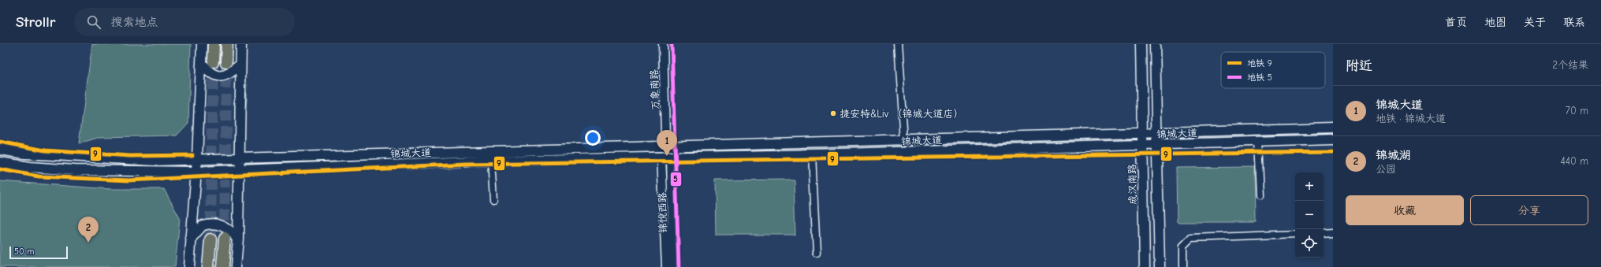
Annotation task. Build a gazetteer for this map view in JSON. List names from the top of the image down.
{
  "streets": {
    "main road": ["锦城大道", "成汉南路"],
    "street": ["万象南路", "锦悦西路"]
  },
  "crossings": [
    ["锦城大道", "成汉南路"],
    ["锦城大道", "锦悦西路"]
  ],
  "places": ["捷安特&Liv （锦城大道店）"],
  "lines": ["metro line 5", "metro line 9"],
  "legend": ["地铁 9", "地铁 5"],
  "scale_bar": "50 m",
  "page": {
    "header": "Strollr",
    "search": "搜索地点",
    "nav": [
      "首页",
      "地图",
      "关于",
      "联系"
    ],
    "heading": ["附近", "2个结果"],
    "list": [
      {
        "mark": "1",
        "name": "锦城大道",
        "note": "地铁 · 锦城大道",
        "value": "70 m"
      },
      {
        "mark": "2",
        "name": "锦城湖",
        "note": "公园",
        "value": "440 m"
      }
    ],
    "pins": ["1", "2"],
    "map_buttons": ["+", "−"],
    "buttons": ["收藏", "分享"],
    "scale": "50 m"
  }
}
